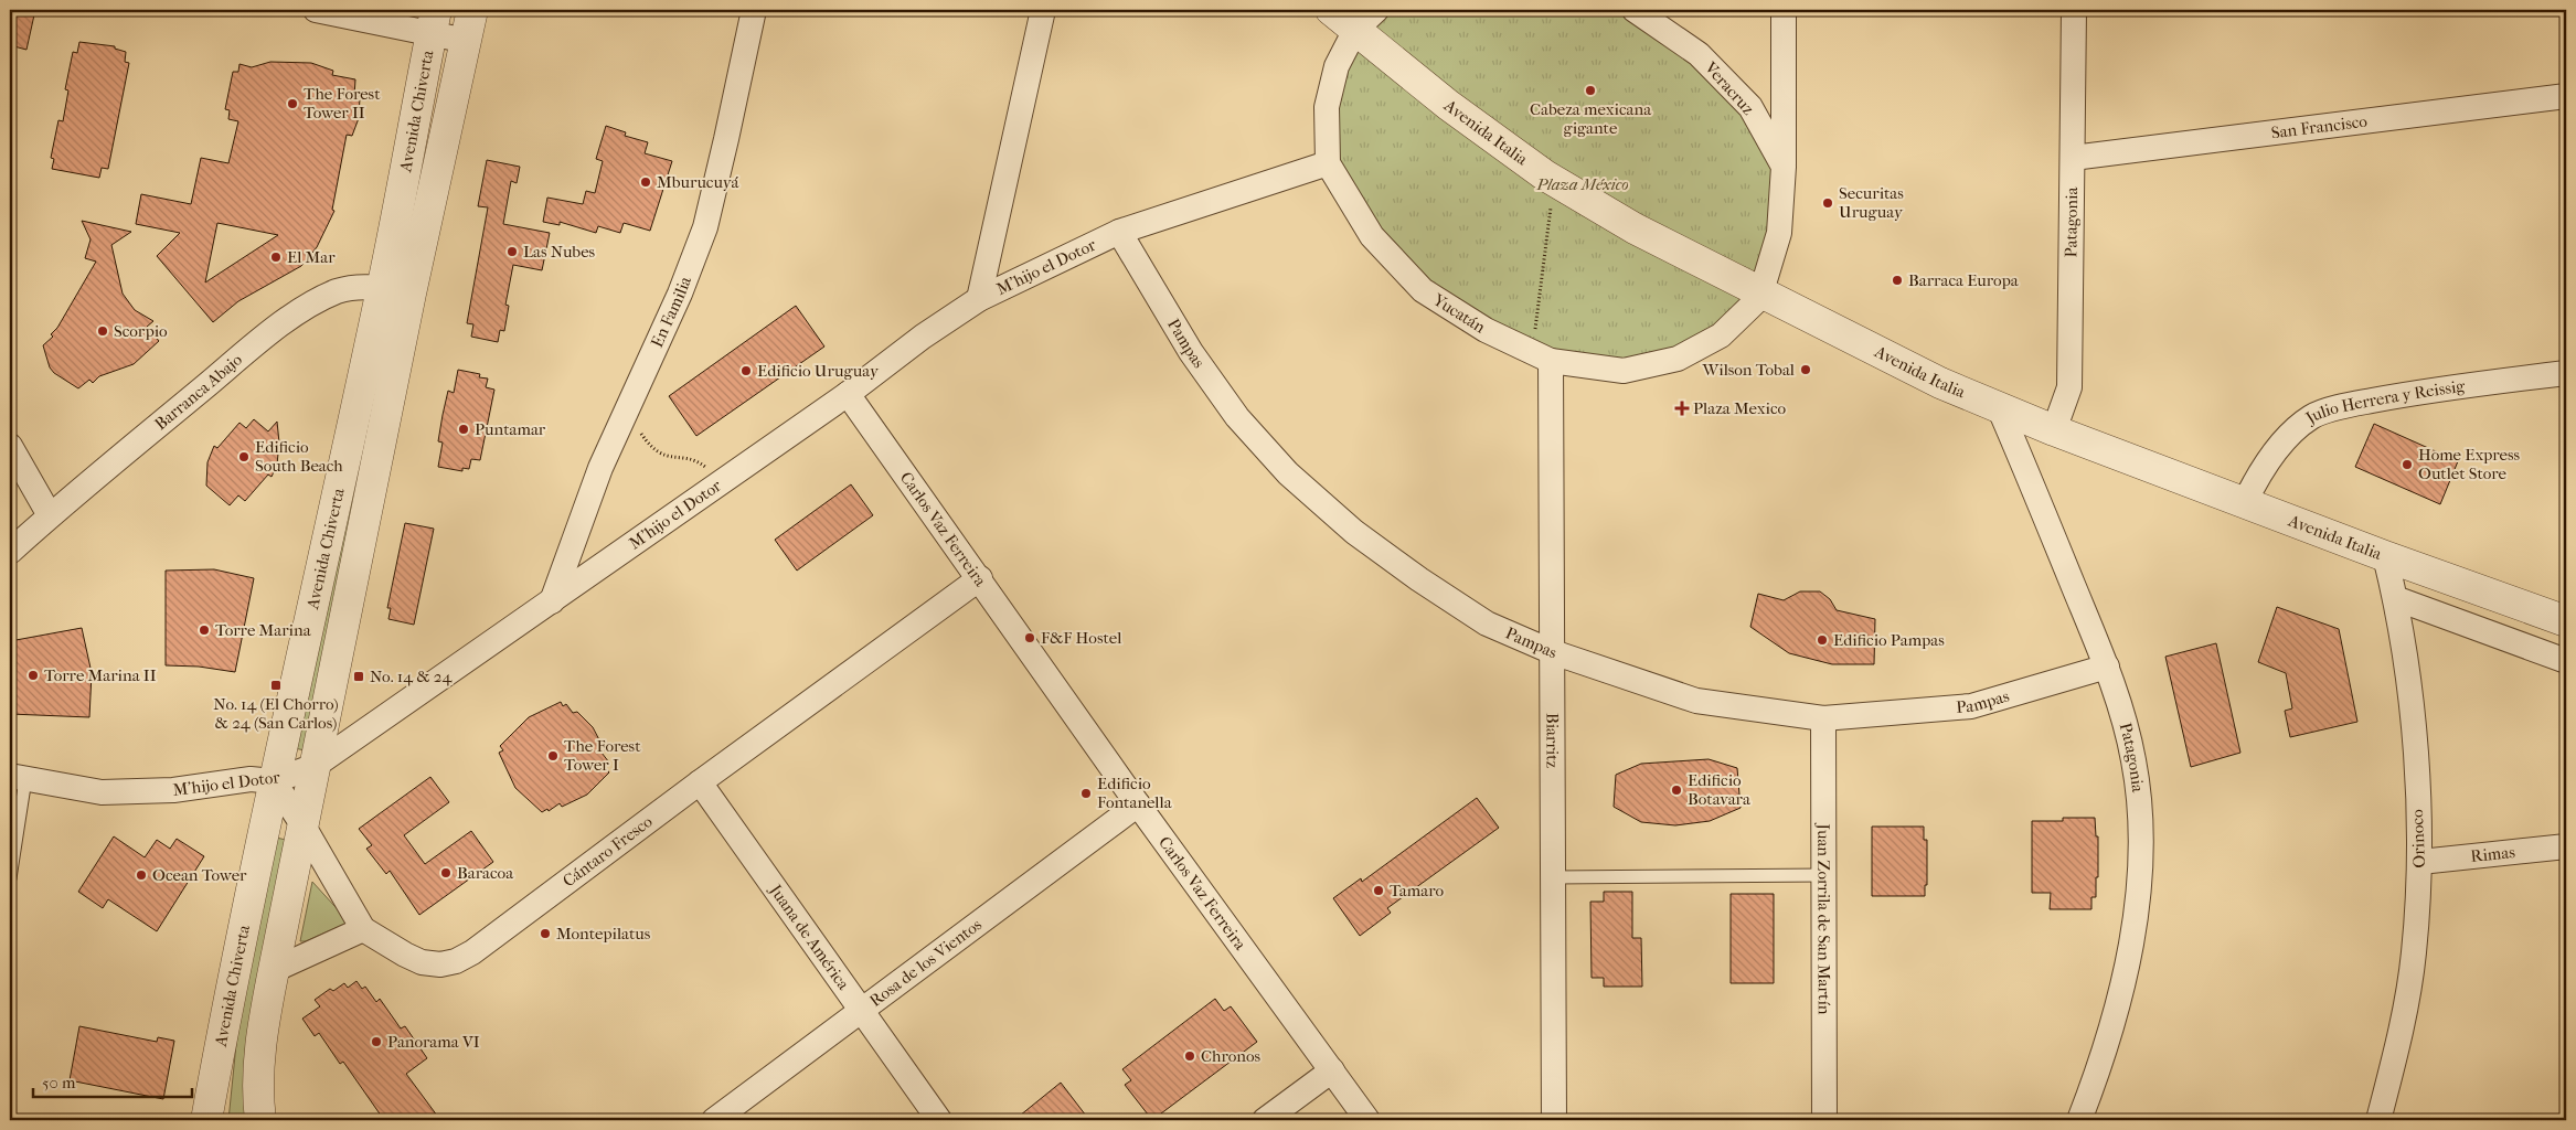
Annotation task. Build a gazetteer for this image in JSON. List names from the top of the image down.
{
  "streets": {
    "street": [
      "Veracruz",
      "Avenida Chiverta",
      "San Francisco",
      "Avenida Italia",
      "Patagonia",
      "M'hijo el Dotor",
      "En Familia",
      "Yucatán",
      "Pampas",
      "Barranca Abajo",
      "Julio Herrera y Reissig",
      "Carlos Vaz Ferreira",
      "Biarritz",
      "Orinoco",
      "Cántaro Fresco",
      "Rimas",
      "Juan Zorrila de San Martín",
      "Juana de América",
      "Rosa de los Vientos"
    ]
  },
  "crossings": [
    ["Avenida Chiverta", "M'hijo el Dotor"],
    ["Avenida Chiverta", "Barranca Abajo"],
    ["Avenida Chiverta", "Cántaro Fresco"],
    ["San Francisco", "Patagonia"],
    ["Avenida Italia", "Patagonia"],
    ["Avenida Italia", "Yucatán"],
    ["Avenida Italia", "Julio Herrera y Reissig"],
    ["Avenida Italia", "Orinoco"],
    ["Patagonia", "Pampas"],
    ["M'hijo el Dotor", "En Familia"],
    ["M'hijo el Dotor", "Yucatán"],
    ["M'hijo el Dotor", "Pampas"],
    ["M'hijo el Dotor", "Carlos Vaz Ferreira"],
    ["M'hijo el Dotor", "Cántaro Fresco"],
    ["Yucatán", "Biarritz"],
    ["Pampas", "Biarritz"],
    ["Pampas", "Juan Zorrila de San Martín"],
    ["Carlos Vaz Ferreira", "Cántaro Fresco"],
    ["Carlos Vaz Ferreira", "Rosa de los Vientos"],
    ["Orinoco", "Rimas"],
    ["Cántaro Fresco", "Juana de América"],
    ["Juana de América", "Rosa de los Vientos"]
  ],
  "parks": ["Plaza México"],
  "places": {
    "other": [
      "Cabeza mexicana gigante",
      "The Forest Tower II",
      "Mburucuyá",
      "Securitas Uruguay",
      "Las Nubes",
      "El Mar",
      "Barraca Europa",
      "Scorpio",
      "Wilson Tobal",
      "Edificio Uruguay",
      "Puntamar",
      "Edificio South Beach",
      "Home Express Outlet Store",
      "Torre Marina",
      "F&F Hostel",
      "Edificio Pampas",
      "Torre Marina II",
      "The Forest Tower I",
      "Edificio Botavara",
      "Edificio Fontanella",
      "Baracoa",
      "Ocean Tower",
      "Tamaro",
      "Montepilatus",
      "Panorama VI",
      "Chronos"
    ],
    "health": ["Plaza Mexico"],
    "transit": ["No. 14 & 24", "No. 14 (El Chorro) & 24 (San Carlos)"]
  },
  "scale_bar": "50 m"
}
